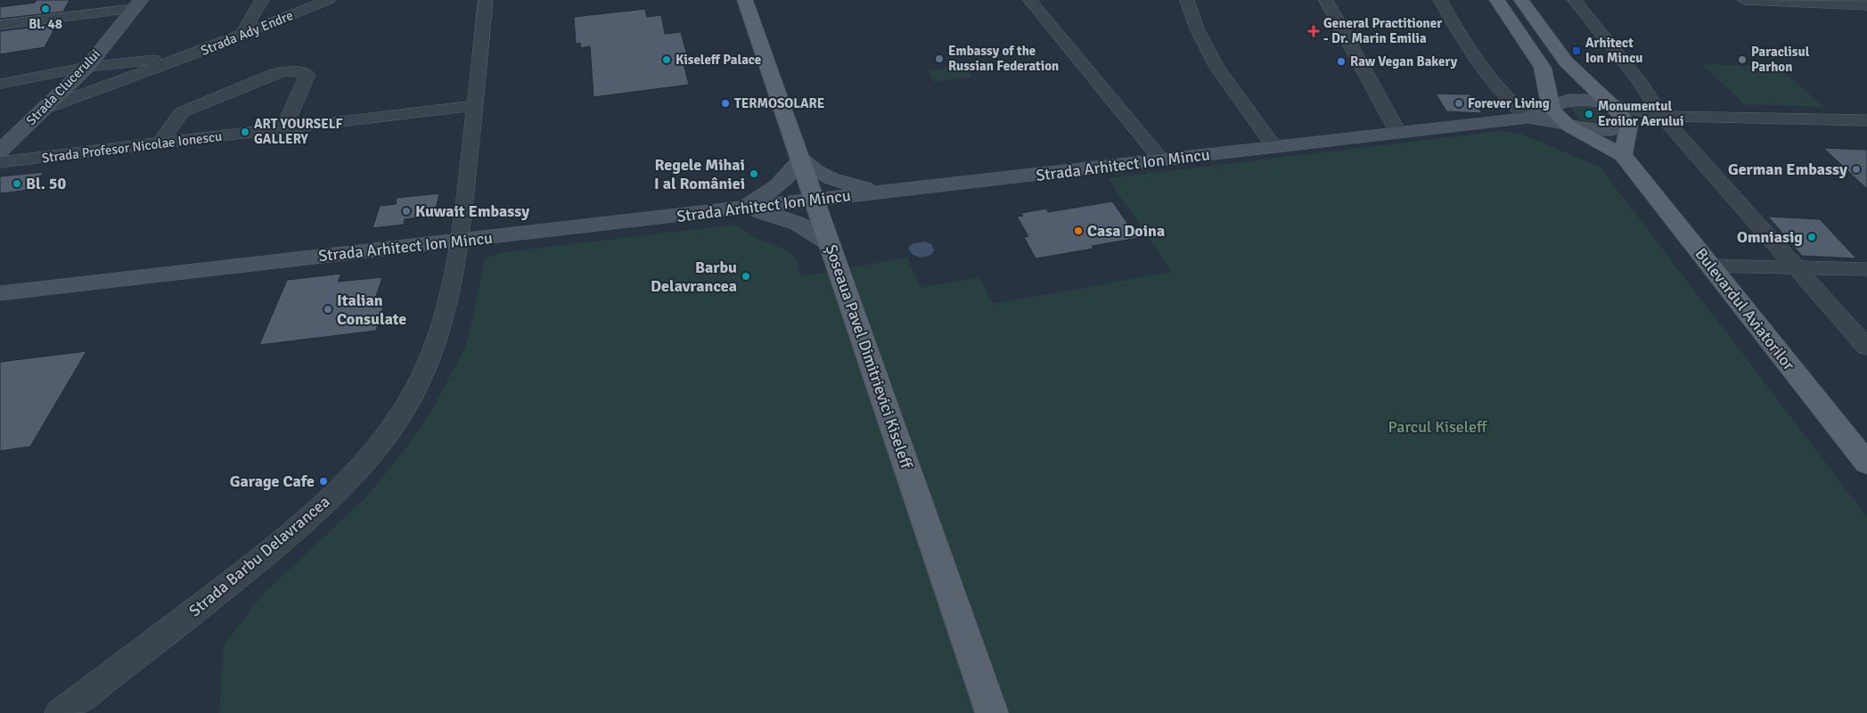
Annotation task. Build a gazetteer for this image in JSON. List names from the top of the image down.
{
  "streets": {
    "main road": [
      "Strada Clucerului",
      "Strada Arhitect Ion Mincu",
      "Bulevardul Aviatorilor",
      "Șoseaua Pavel Dimitrievici Kiseleff"
    ],
    "street": ["Strada Ady Endre", "Strada Profesor Nicolae Ionescu", "Strada Barbu Delavrancea"]
  },
  "crossings": [
    ["Strada Ady Endre", "Strada Clucerului"],
    ["Strada Profesor Nicolae Ionescu", "Strada Barbu Delavrancea"],
    ["Strada Arhitect Ion Mincu", "Șoseaua Pavel Dimitrievici Kiseleff"],
    ["Strada Arhitect Ion Mincu", "Strada Barbu Delavrancea"]
  ],
  "parks": ["Parcul Kiseleff"],
  "places": {
    "other": [
      "Bl. 48",
      "Embassy of the Russian Federation",
      "Kiseleff Palace",
      "Paraclisul Parhon",
      "Raw Vegan Bakery",
      "TERMOSOLARE",
      "Forever Living",
      "Monumentul Eroilor Aerului",
      "ART YOURSELF GALLERY",
      "German Embassy",
      "Regele Mihai I al României",
      "Bl. 50",
      "Kuwait Embassy",
      "Casa Doina",
      "Omniasig",
      "Barbu Delavrancea",
      "Italian Consulate",
      "Garage Cafe"
    ],
    "health": ["General Practitioner - Dr. Marin Emilia"],
    "transit": ["Arhitect Ion Mincu"]
  }
}
